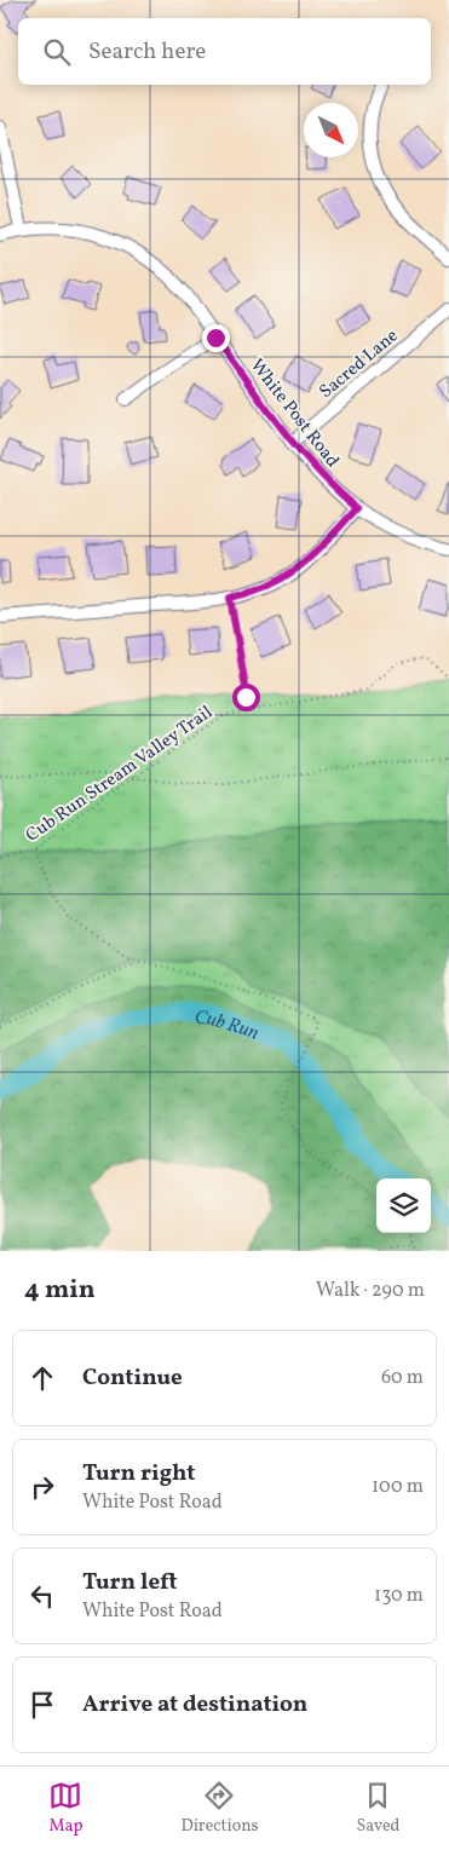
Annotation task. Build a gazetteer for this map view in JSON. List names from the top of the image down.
{
  "streets": {
    "street": ["Sacred Lane", "White Post Road"],
    "path": ["Cub Run Stream Valley Trail"]
  },
  "crossings": [
    ["Sacred Lane", "White Post Road"]
  ],
  "water": ["Cub Run"],
  "north": "bottom right",
  "page": {
    "search": "Search here",
    "heading": ["4 min", "Walk · 290 m"],
    "list": [
      ["Continue", "60 m"],
      ["Turn right", "White Post Road", "100 m"],
      ["Turn left", "White Post Road", "130 m"],
      "Arrive at destination"
    ],
    "nav": ["Map", "Directions", "Saved"]
  }
}
